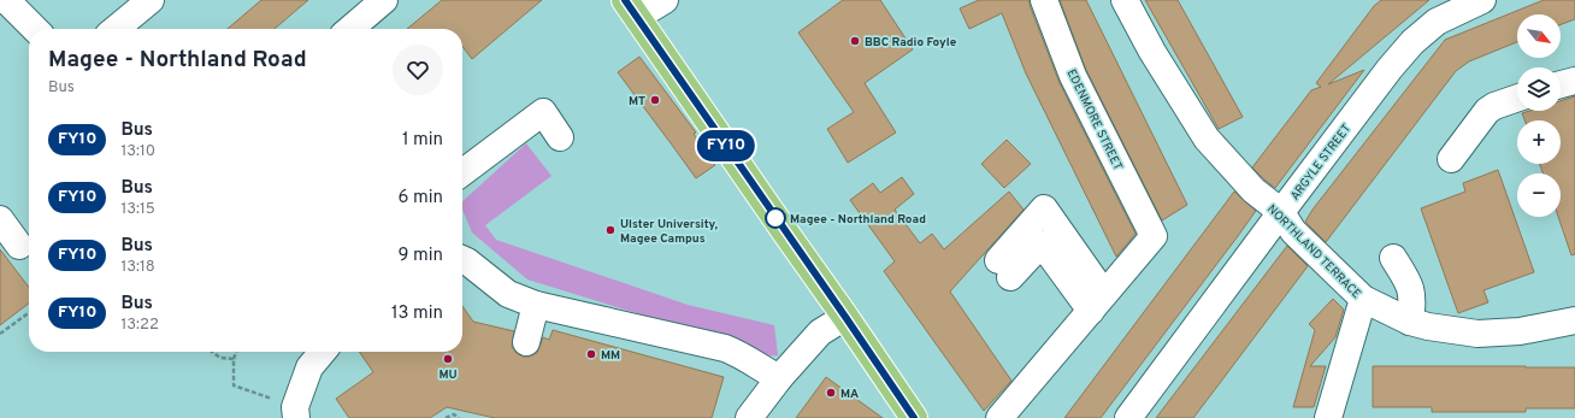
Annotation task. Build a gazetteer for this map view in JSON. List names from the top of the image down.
{
  "streets": {
    "street": ["EDENMORE STREET", "ARGYLE STREET", "NORTHLAND TERRACE"]
  },
  "crossings": [
    ["ARGYLE STREET", "NORTHLAND TERRACE"]
  ],
  "places": [
    "BBC Radio Foyle",
    "MT",
    "Magee - Northland Road",
    "Ulster University, Magee Campus",
    "MM",
    "MU",
    "MA"
  ],
  "lines": ["bus line FY10"],
  "north": "bottom right",
  "page": {
    "on_map": "FY10",
    "map_buttons": ["+", "−"],
    "heading": ["Magee - Northland Road", "Bus"],
    "list": [
      {
        "mark": "FY10",
        "name": "Bus",
        "note": "13:10",
        "value": "1 min"
      },
      {
        "mark": "FY10",
        "name": "Bus",
        "note": "13:15",
        "value": "6 min"
      },
      {
        "mark": "FY10",
        "name": "Bus",
        "note": "13:18",
        "value": "9 min"
      },
      {
        "mark": "FY10",
        "name": "Bus",
        "note": "13:22",
        "value": "13 min"
      }
    ]
  }
}
